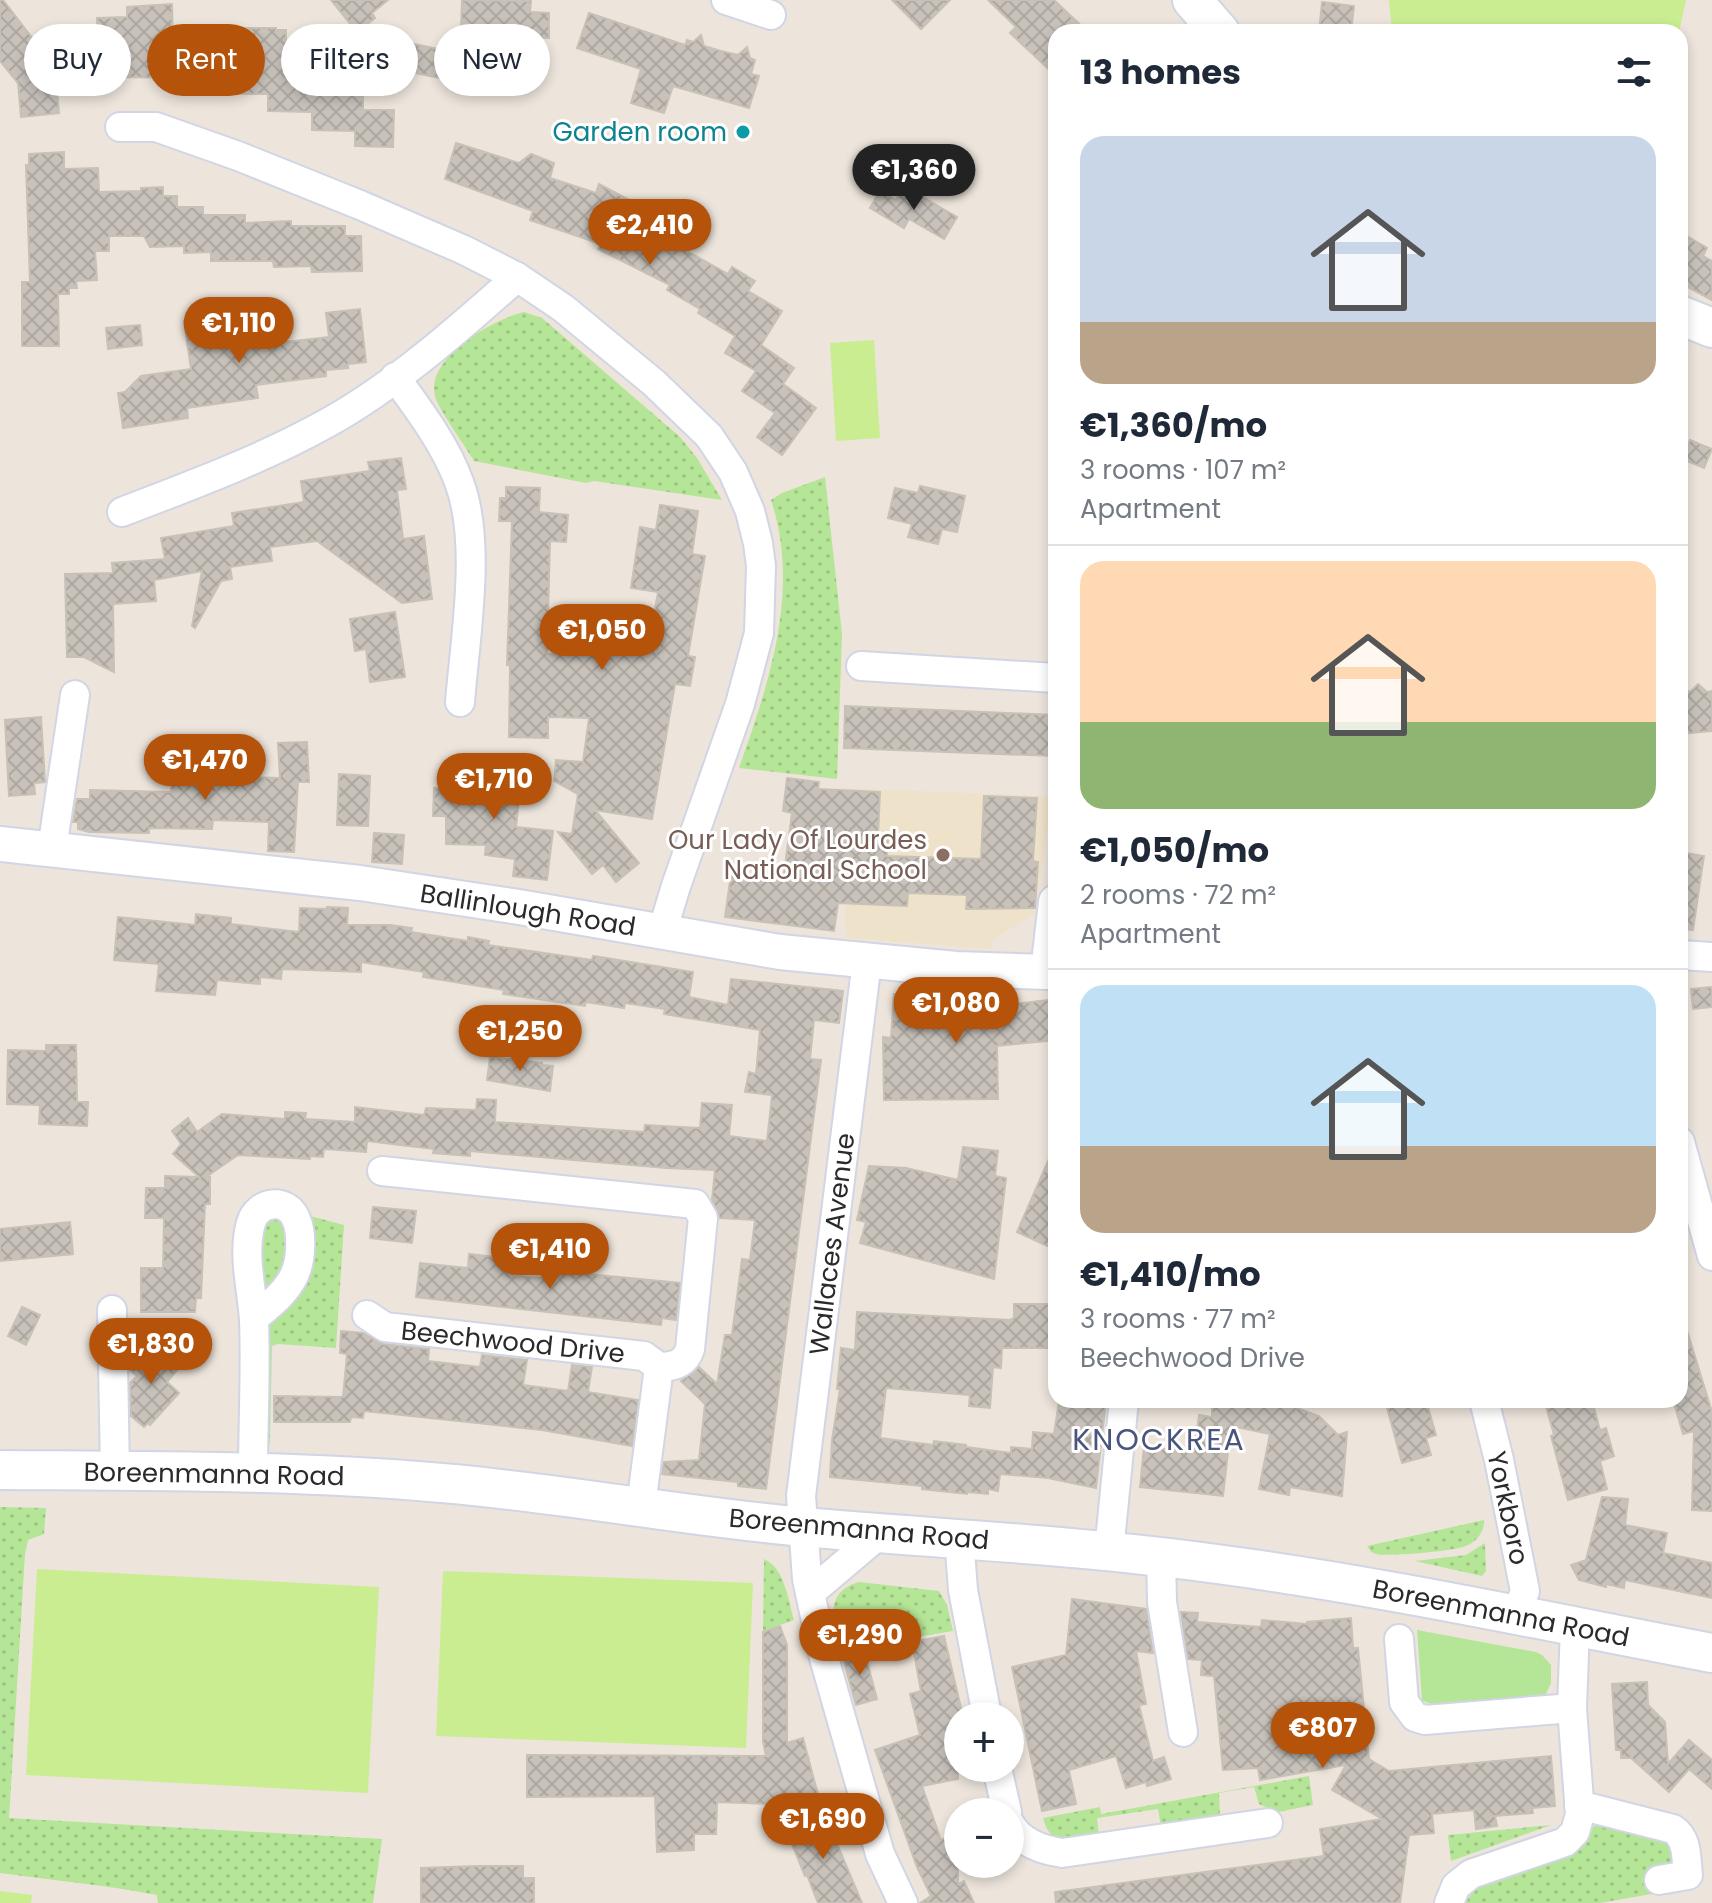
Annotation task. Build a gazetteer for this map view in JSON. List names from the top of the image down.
{
  "streets": {
    "main road": ["Boreenmanna Road"],
    "street": [
      "Ballinlough Road",
      "Wallaces Avenue",
      "Beechwood Drive",
      "Yorkboro"
    ]
  },
  "crossings": [
    ["Ballinlough Road", "Wallaces Avenue"],
    ["Wallaces Avenue", "Boreenmanna Road"],
    ["Beechwood Drive", "Boreenmanna Road"],
    ["Boreenmanna Road", "Yorkboro"]
  ],
  "districts": ["KNOCKREA"],
  "places": ["Garden room", "Our Lady Of Lourdes National School"],
  "page": {
    "chip": [
      "Buy",
      "Rent",
      "Filters",
      "New"
    ],
    "heading": "13 homes",
    "list": [
      {
        "name": "€1,360/mo",
        "note": "3 rooms · 107 m² · Apartment"
      },
      {
        "name": "€1,050/mo",
        "note": "2 rooms · 72 m² · Apartment"
      },
      {
        "name": "€1,410/mo",
        "note": "3 rooms · 77 m² · Beechwood Drive"
      }
    ],
    "price": [
      "€1,360",
      "€2,410",
      "€1,110",
      "€1,050",
      "€1,470",
      "€1,710",
      "€1,080",
      "€1,250",
      "€1,410",
      "€1,830",
      "€1,290",
      "€807",
      "€1,690"
    ],
    "map_buttons": ["+", "−"]
  }
}
